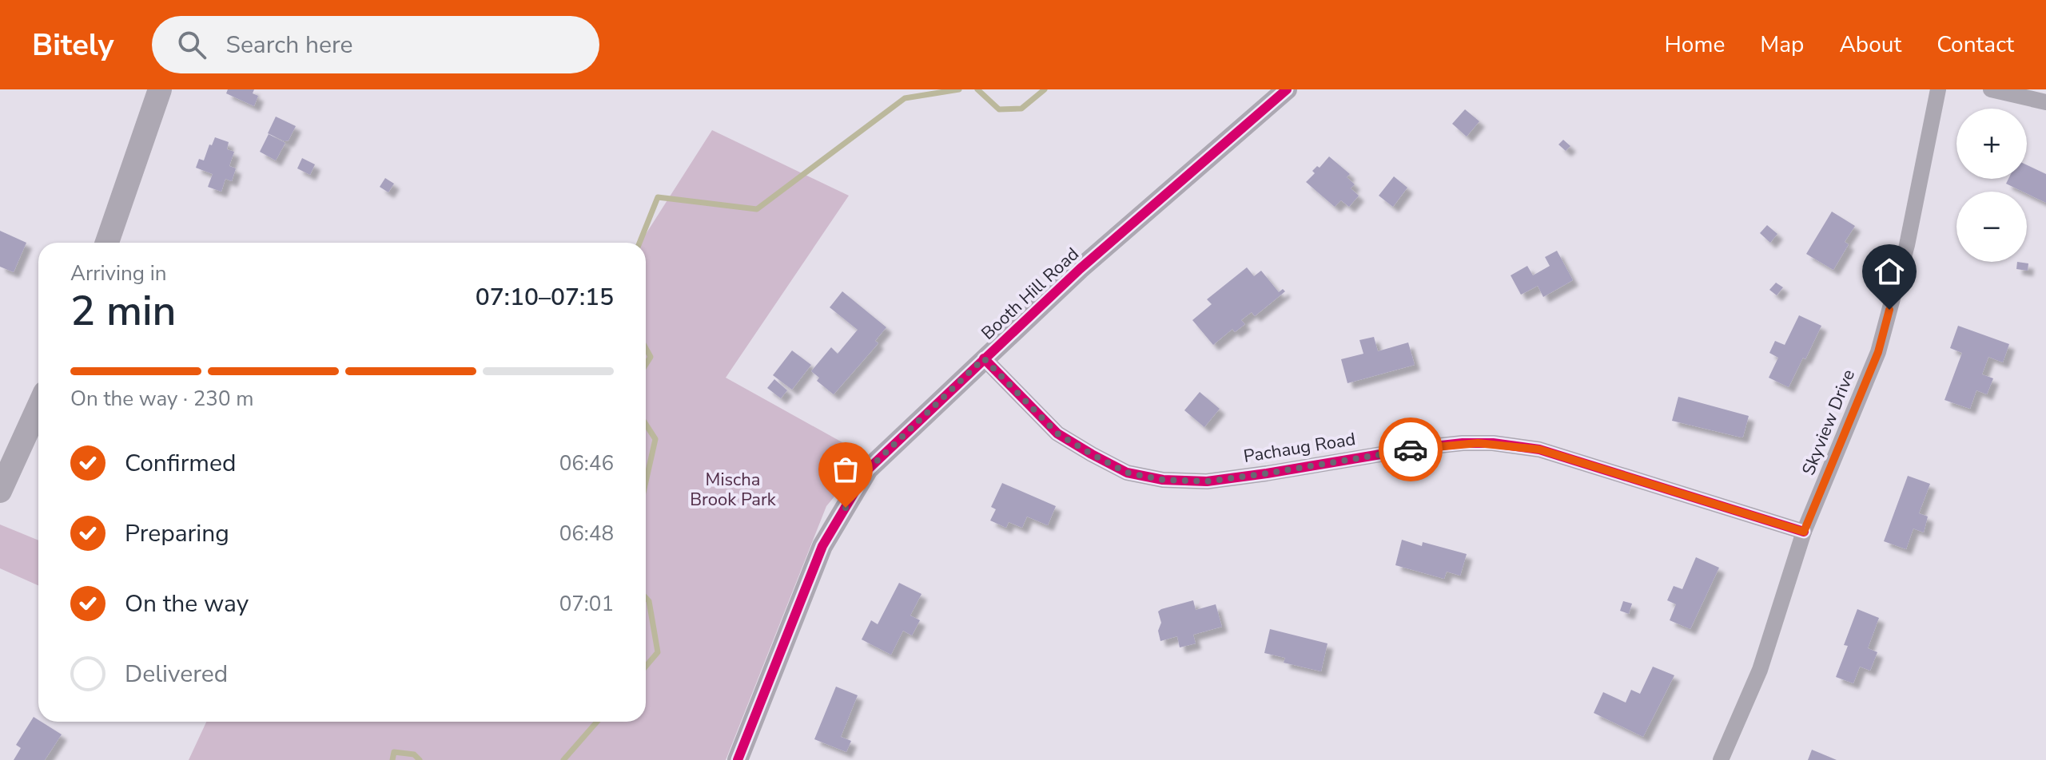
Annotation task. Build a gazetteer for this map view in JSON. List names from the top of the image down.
{
  "streets": {
    "street": ["Booth Hill Road", "Skyview Drive", "Pachaug Road"]
  },
  "crossings": [
    ["Booth Hill Road", "Pachaug Road"],
    ["Skyview Drive", "Pachaug Road"]
  ],
  "parks": ["Mischa Brook Park"],
  "page": {
    "header": "Bitely",
    "search": "Search here",
    "nav": [
      "Home",
      "Map",
      "About",
      "Contact"
    ],
    "map_buttons": ["+", "−"],
    "heading": ["2 min", "Arriving in", "07:10–07:15"],
    "bar": "On the way · 230 m",
    "list": [
      ["Confirmed", "06:46"],
      ["Preparing", "06:48"],
      ["On the way", "07:01"],
      "Delivered"
    ]
  }
}
